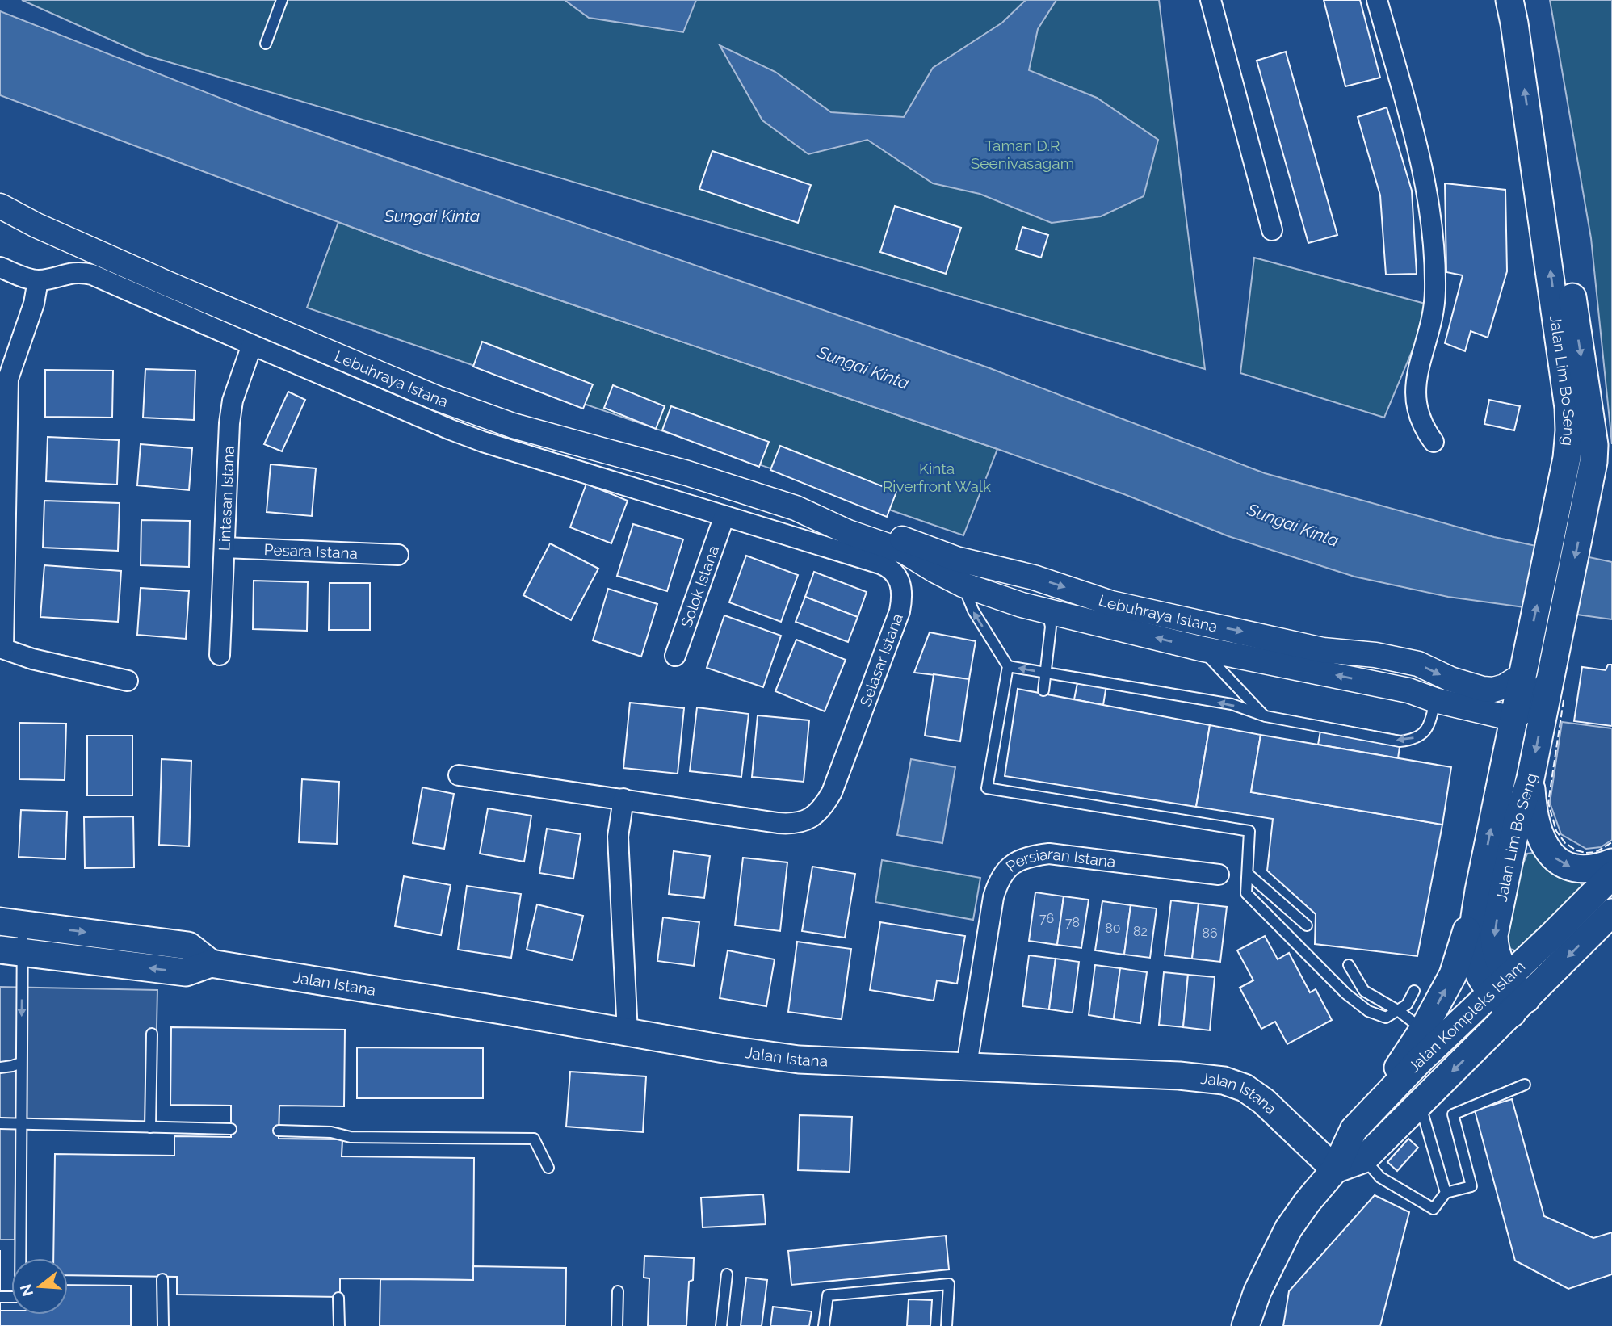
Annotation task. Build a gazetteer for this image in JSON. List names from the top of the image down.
{
  "streets": {
    "main road": ["Jalan Lim Bo Seng", "Jalan Istana", "Jalan Kompleks Islam"],
    "street": [
      "Lebuhraya Istana",
      "Lintasan Istana",
      "Pesara Istana",
      "Solok Istana",
      "Selasar Istana",
      "Persiaran Istana"
    ]
  },
  "crossings": [
    ["Lebuhraya Istana", "Jalan Lim Bo Seng"],
    ["Jalan Lim Bo Seng", "Jalan Kompleks Islam"],
    ["Lintasan Istana", "Pesara Istana"],
    ["Lintasan Istana", "Selasar Istana"],
    ["Solok Istana", "Selasar Istana"],
    ["Persiaran Istana", "Jalan Istana"],
    ["Jalan Istana", "Jalan Kompleks Islam"]
  ],
  "water": ["Sungai Kinta"],
  "parks": ["Taman D.R Seenivasagam", "Kinta Riverfront Walk"],
  "house_numbers": [
    "76",
    "78",
    "80",
    "82",
    "86"
  ],
  "north": "left"
}
